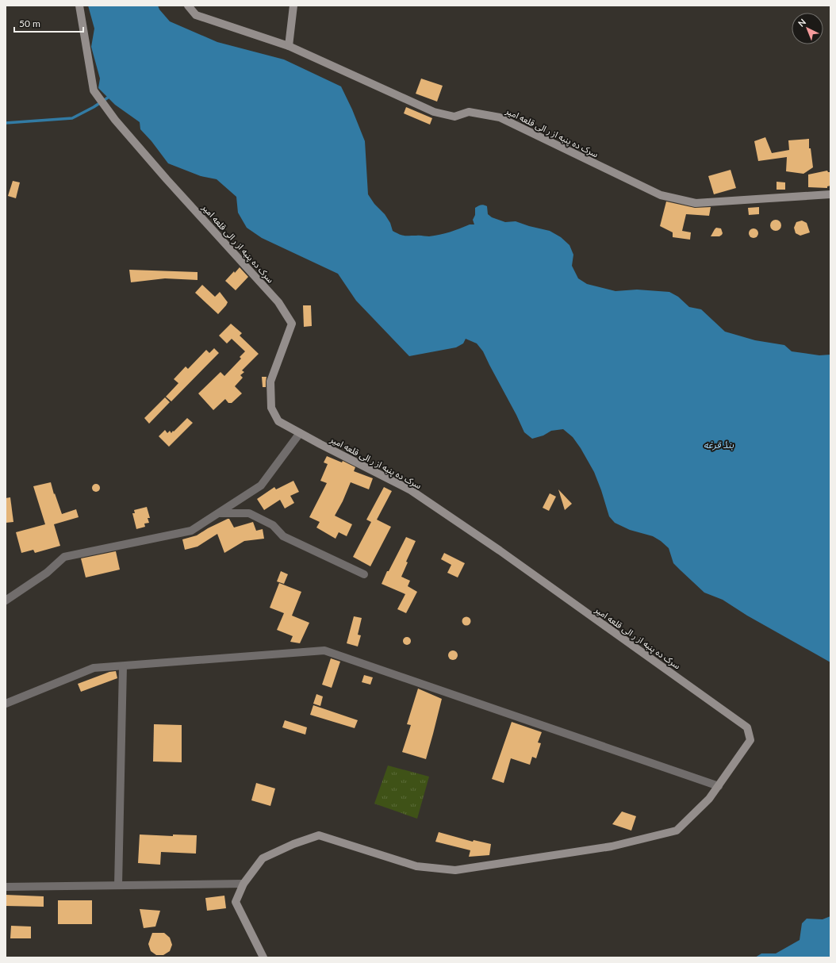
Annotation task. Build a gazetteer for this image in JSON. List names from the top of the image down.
{
  "streets": {
    "street": ["سرک ده پنبه از ر الی قلعه امیر"]
  },
  "water": ["بندٔ قرغه"],
  "scale_bar": "50 m",
  "north": "top left"
}
